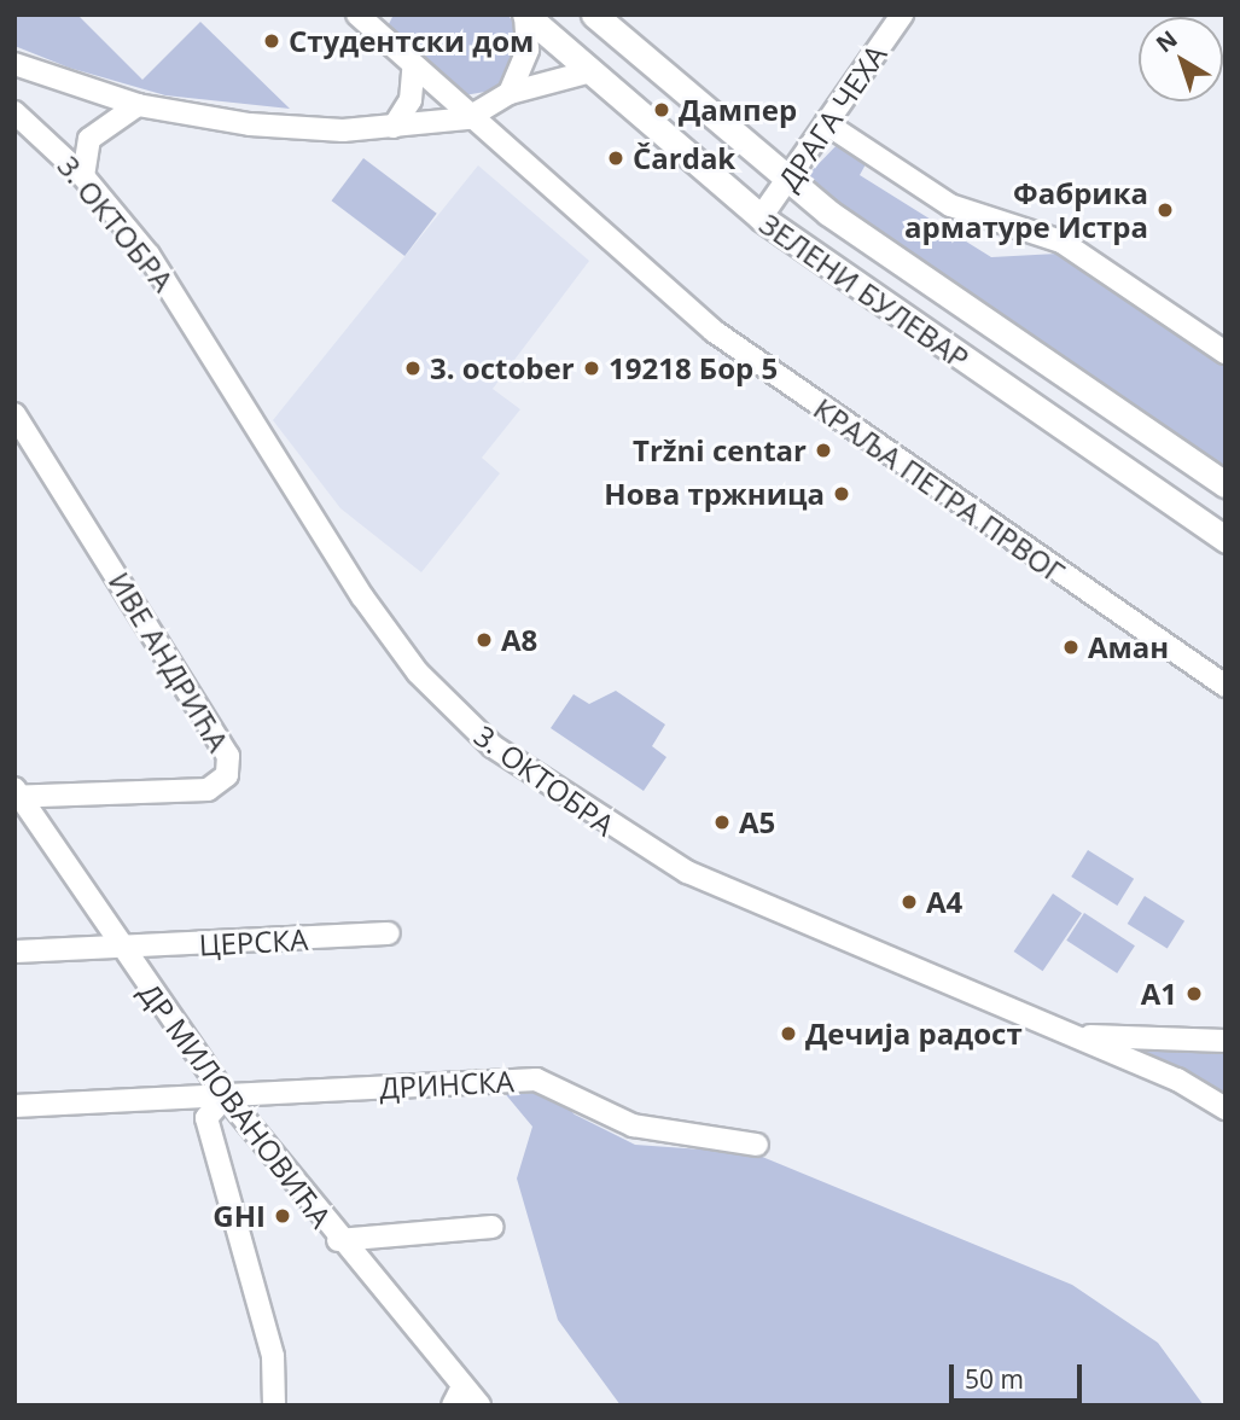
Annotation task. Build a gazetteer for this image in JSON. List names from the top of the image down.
{
  "streets": {
    "street": [
      "ДРАГА ЧЕХА",
      "3. ОКТОБРА",
      "ЗЕЛЕНИ БУЛЕВАР",
      "КРАЉА ПЕТРА ПРВОГ",
      "ИВЕ АНДРИЋА",
      "ЦЕРСКА",
      "ДРИНСКА",
      "ДР МИЛОВАНОВИЋА"
    ]
  },
  "crossings": [
    ["ДРАГА ЧЕХА", "ЗЕЛЕНИ БУЛЕВАР"],
    ["ИВЕ АНДРИЋА", "ДР МИЛОВАНОВИЋА"],
    ["ЦЕРСКА", "ДР МИЛОВАНОВИЋА"],
    ["ДРИНСКА", "ДР МИЛОВАНОВИЋА"]
  ],
  "places": [
    "Студентски дом",
    "Дампер",
    "Čardak",
    "Фабрика арматуре Истра",
    "3. october",
    "19218 Бор 5",
    "Tržni centar",
    "Нова тржница",
    "A8",
    "Аман",
    "A5",
    "A4",
    "A1",
    "Дечија радост",
    "GHI"
  ],
  "scale_bar": "50 m",
  "north": "top left"
}
